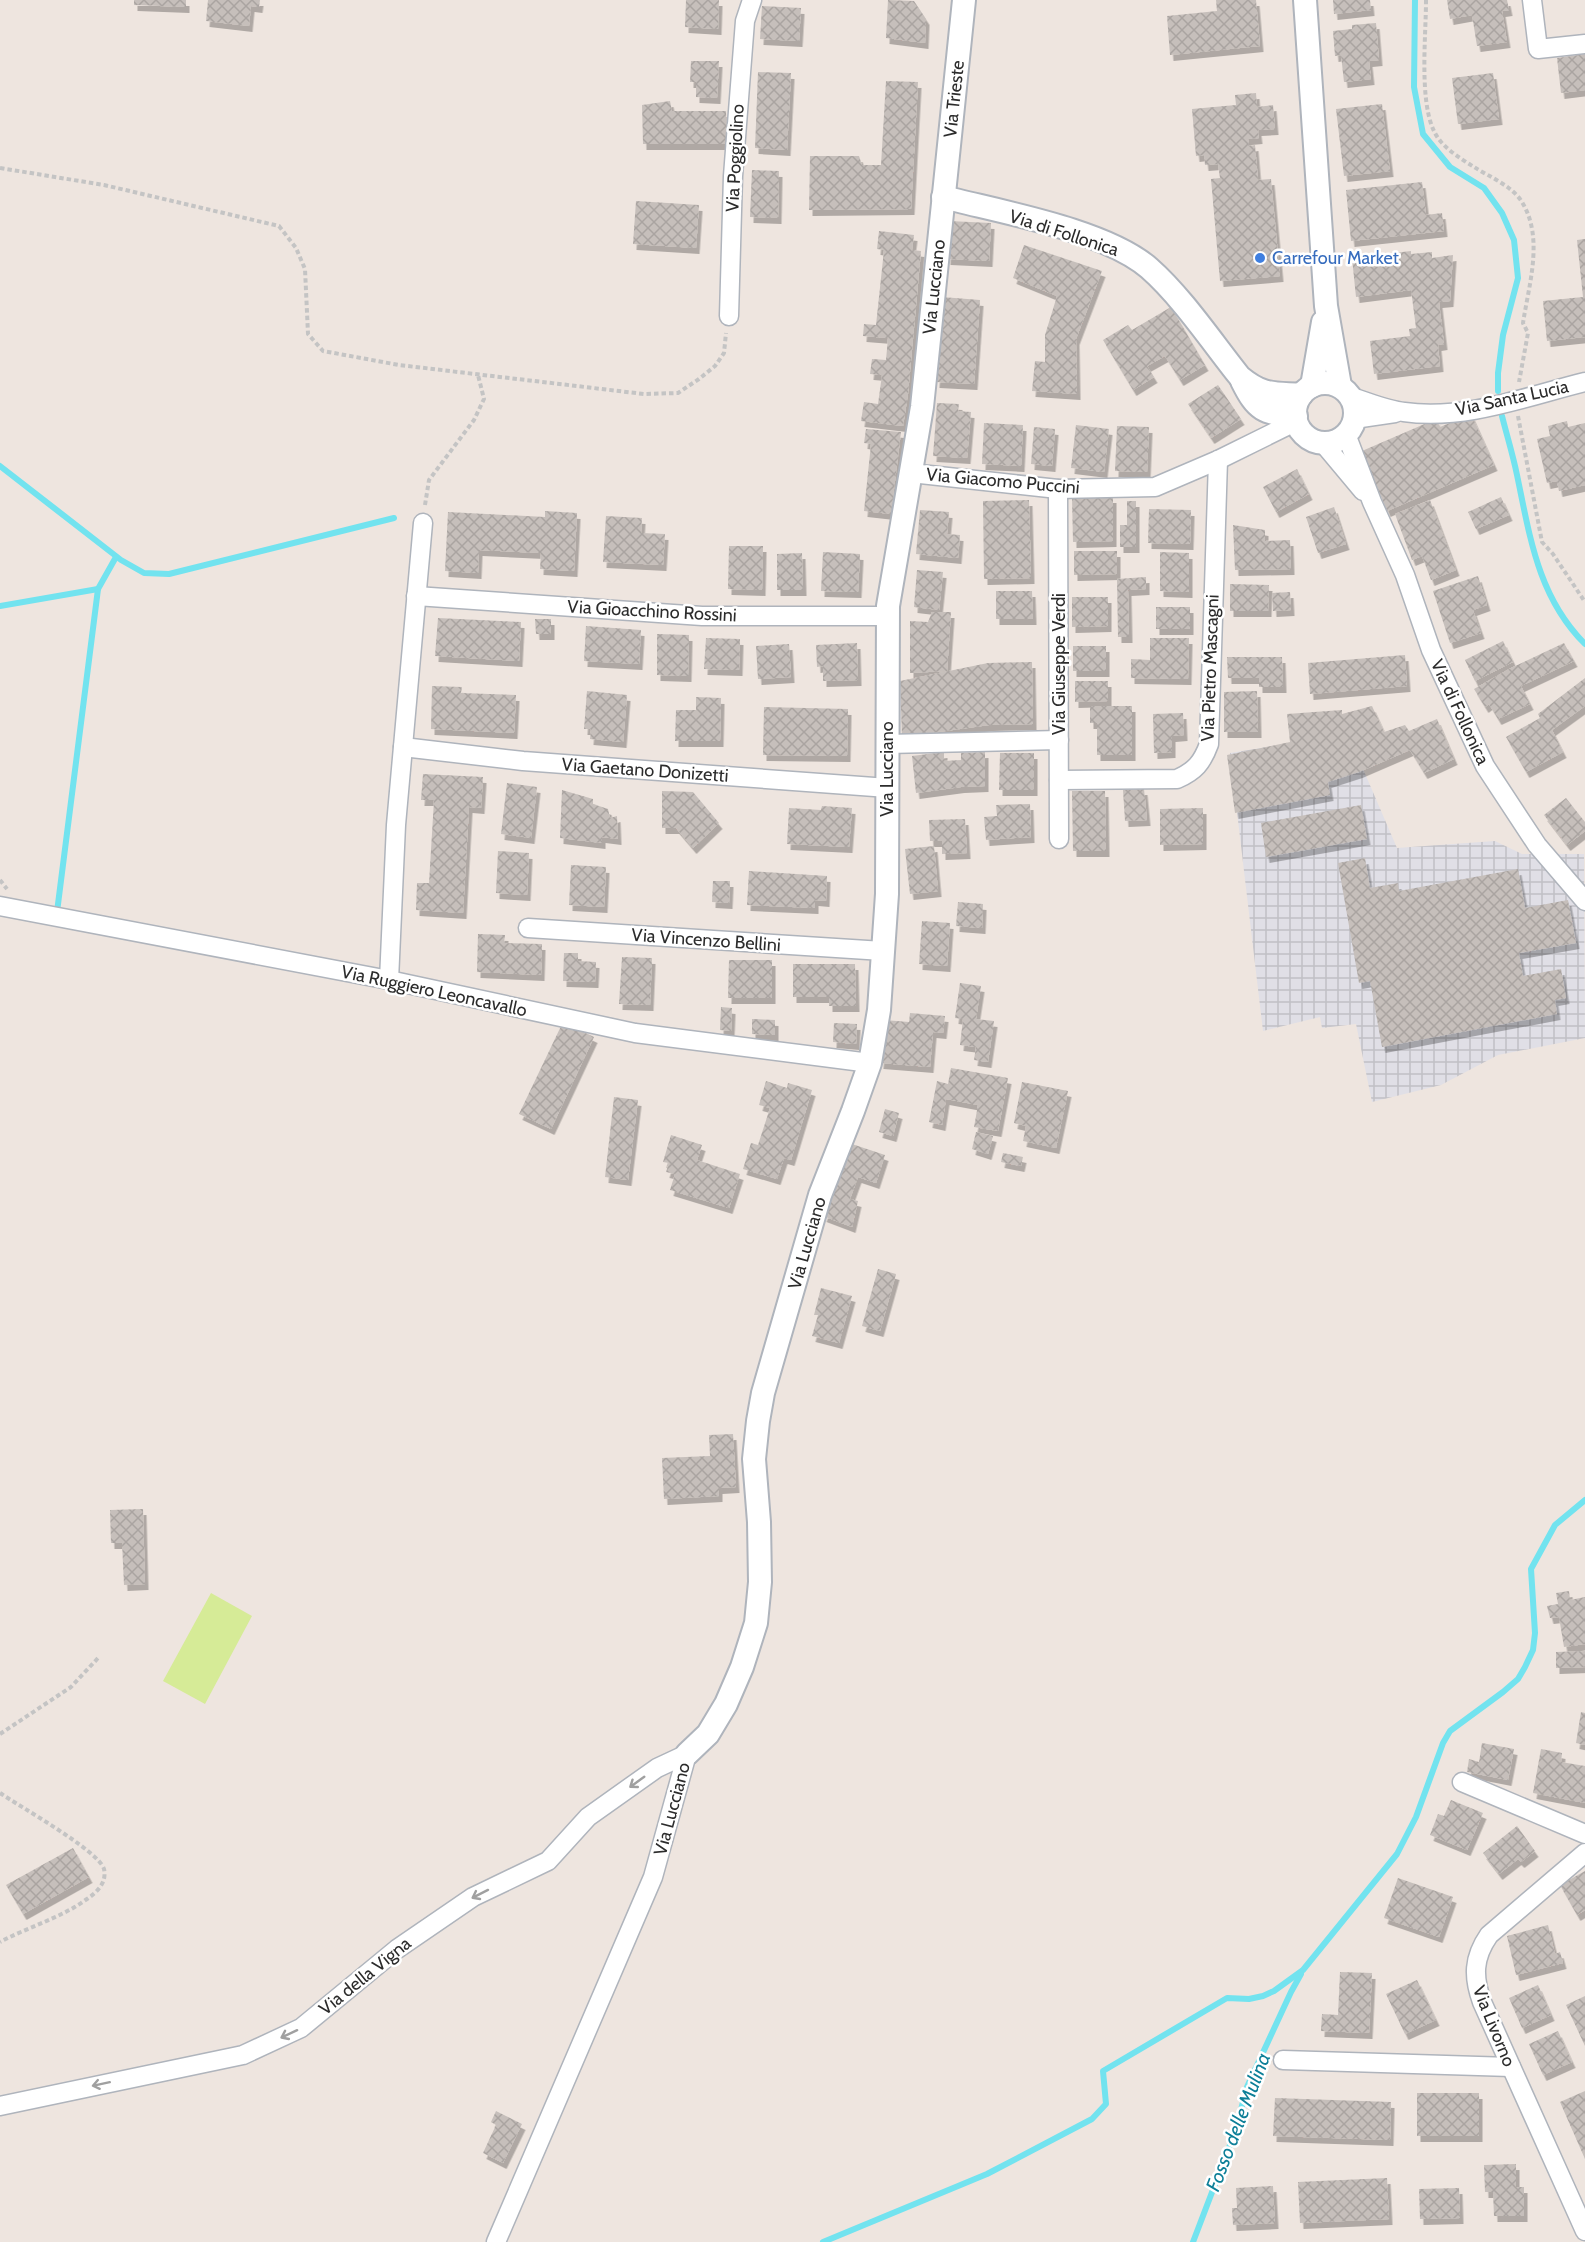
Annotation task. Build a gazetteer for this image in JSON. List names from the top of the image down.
{
  "streets": {
    "street": [
      "Via Trieste",
      "Via Poggiolino",
      "Via di Follonica",
      "Via Lucciano",
      "Via Santa Lucia",
      "Via Giacomo Puccini",
      "Via Gioacchino Rossini",
      "Via Giuseppe Verdi",
      "Via Pietro Mascagni",
      "Via Gaetano Donizetti",
      "Via Vincenzo Bellini",
      "Via Ruggiero Leoncavallo",
      "Via della Vigna",
      "Via Livorno"
    ]
  },
  "crossings": [
    ["Via Trieste", "Via di Follonica"],
    ["Via Trieste", "Via Lucciano"],
    ["Via di Follonica", "Via Lucciano"],
    ["Via di Follonica", "Via Santa Lucia"],
    ["Via di Follonica", "Via Giacomo Puccini"],
    ["Via Lucciano", "Via Giacomo Puccini"],
    ["Via Lucciano", "Via Gioacchino Rossini"],
    ["Via Lucciano", "Via Gaetano Donizetti"],
    ["Via Lucciano", "Via Vincenzo Bellini"],
    ["Via Lucciano", "Via Ruggiero Leoncavallo"],
    ["Via Lucciano", "Via della Vigna"],
    ["Via Santa Lucia", "Via Giacomo Puccini"],
    ["Via Giacomo Puccini", "Via Giuseppe Verdi"],
    ["Via Giacomo Puccini", "Via Pietro Mascagni"],
    ["Via Giuseppe Verdi", "Via Pietro Mascagni"]
  ],
  "one_way": ["Via della Vigna"],
  "water": ["Fosso delle Mulina"],
  "places": ["Carrefour Market"]
}
